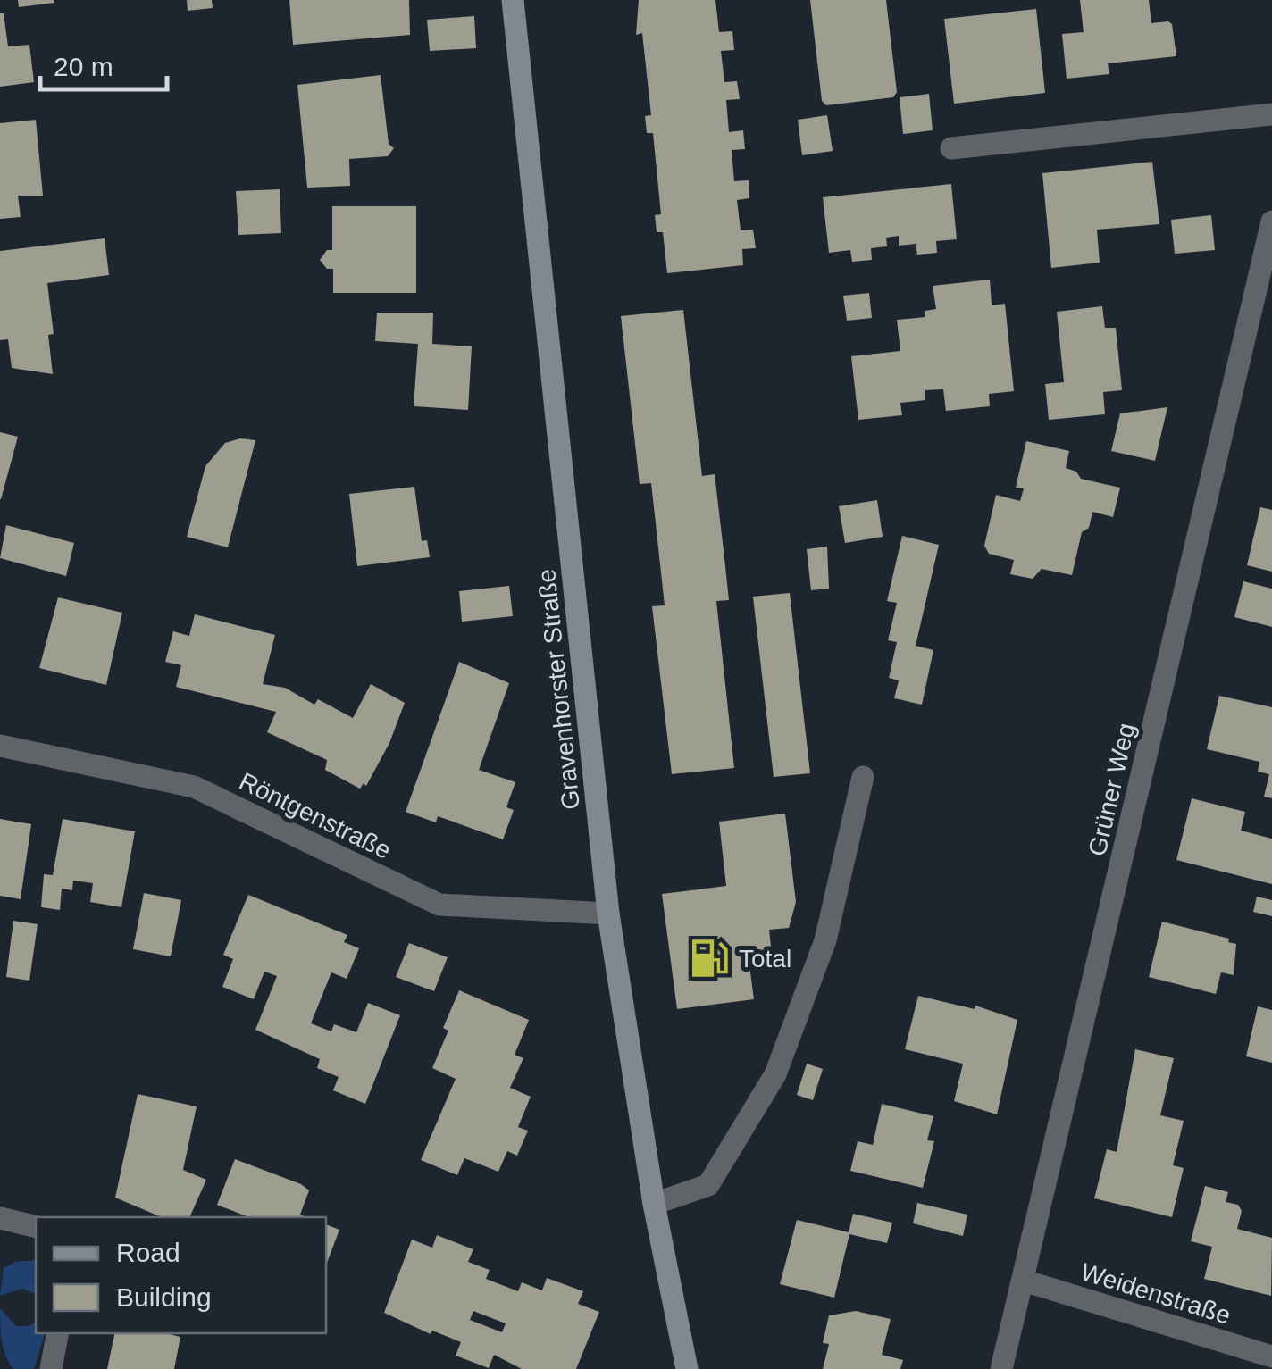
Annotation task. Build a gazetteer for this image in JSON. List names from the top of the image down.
{
  "streets": {
    "main road": ["Gravenhorster Straße"],
    "street": ["Grüner Weg", "Röntgenstraße", "Weidenstraße"]
  },
  "crossings": [
    ["Gravenhorster Straße", "Röntgenstraße"],
    ["Grüner Weg", "Weidenstraße"]
  ],
  "places": {
    "fuel station": ["Total"]
  },
  "legend": ["Road", "Building"],
  "scale_bar": "20 m"
}
